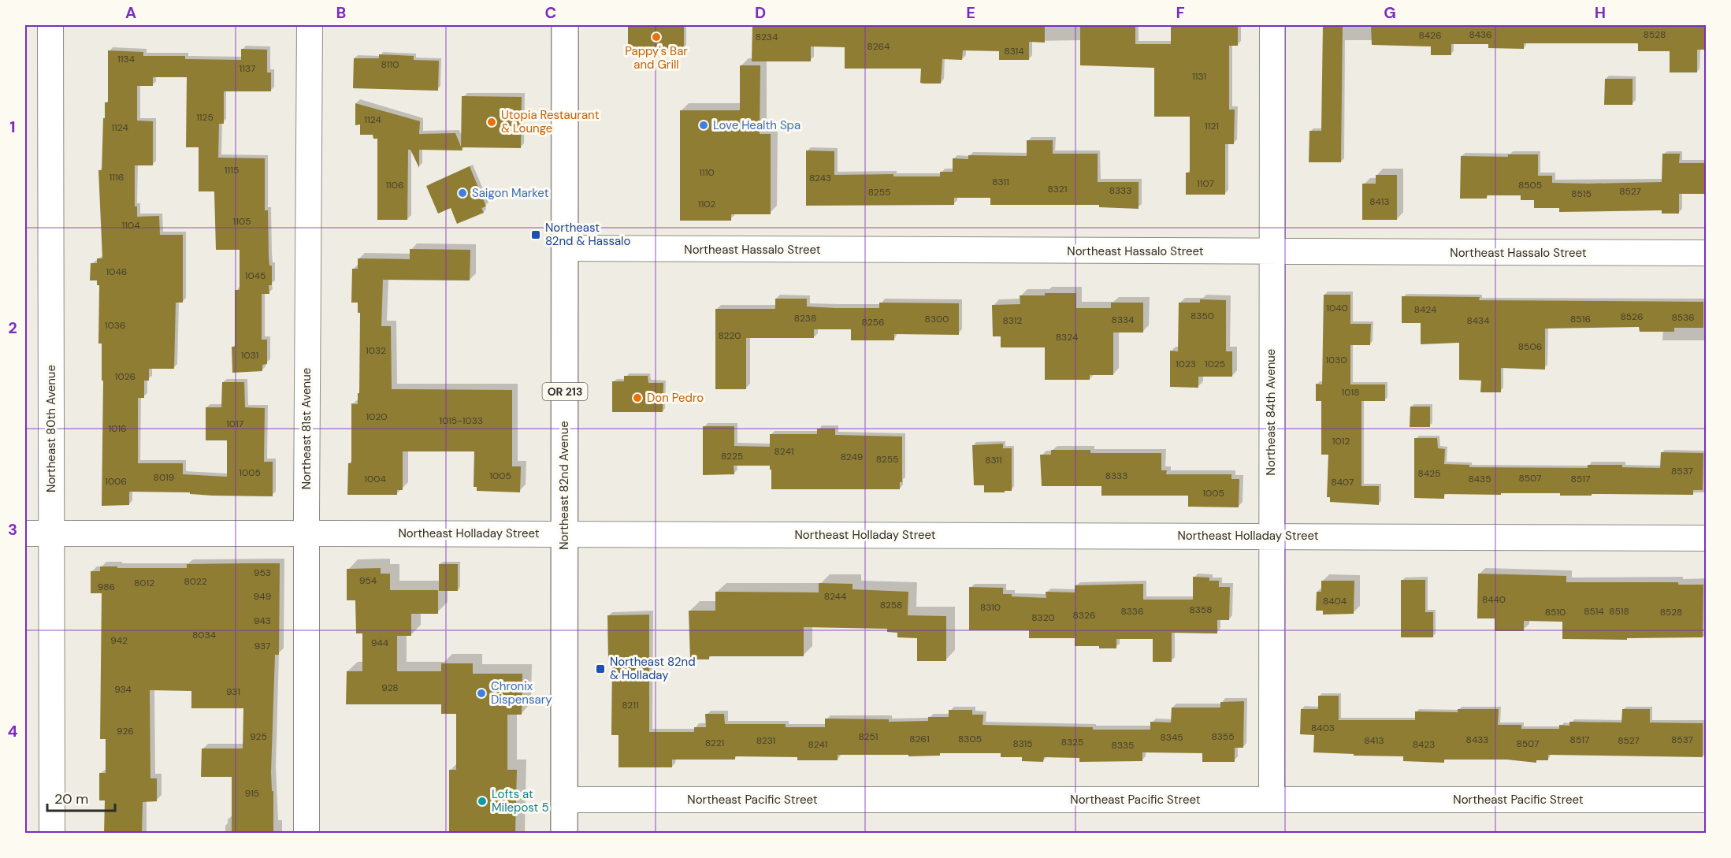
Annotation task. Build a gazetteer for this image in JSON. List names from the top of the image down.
{
  "streets": {
    "main road": ["OR 213", "Northeast 82nd Avenue"],
    "street": [
      "Northeast Hassalo Street",
      "Northeast 84th Avenue",
      "Northeast 80th Avenue",
      "Northeast 81st Avenue",
      "Northeast Holladay Street",
      "Northeast Pacific Street"
    ]
  },
  "crossings": [
    ["Northeast Hassalo Street", "Northeast 84th Avenue"],
    ["Northeast Hassalo Street", "Northeast 82nd Avenue"],
    ["Northeast 84th Avenue", "Northeast Holladay Street"],
    ["Northeast 84th Avenue", "Northeast Pacific Street"],
    ["Northeast 80th Avenue", "Northeast Holladay Street"],
    ["Northeast 81st Avenue", "Northeast Holladay Street"],
    ["Northeast 82nd Avenue", "Northeast Holladay Street"],
    ["Northeast 82nd Avenue", "Northeast Pacific Street"]
  ],
  "places": {
    "other": [
      "Pappy's Bar and Grill",
      "Utopia Restaurant & Lounge",
      "Love Health Spa",
      "Saigon Market",
      "Don Pedro",
      "Chronix Dispensary",
      "Lofts at Milepost 5"
    ],
    "transit": ["Northeast 82nd & Hassalo", "Northeast 82nd & Holladay"]
  },
  "house_numbers": [
    "8436",
    "8528",
    "8426",
    "8234",
    "8264",
    "8314",
    "1134",
    "8110",
    "1137",
    "1131",
    "1125",
    "1124",
    "1121",
    "1124",
    "1115",
    "1110",
    "1116",
    "8243",
    "8311",
    "1107",
    "1106",
    "8505",
    "8321",
    "8333",
    "8527",
    "8255",
    "8515",
    "8413",
    "1102",
    "1105",
    "1104",
    "1046",
    "1045",
    "1040",
    "8424",
    "8350",
    "8526",
    "8536",
    "8238",
    "8300",
    "8516",
    "8334",
    "8312",
    "8434",
    "8256",
    "1036",
    "8220",
    "8324",
    "8506",
    "1032",
    "1031",
    "1030",
    "1023",
    "1025",
    "1026",
    "1018",
    "1020",
    "1015-1033",
    "1017",
    "1016",
    "1012",
    "8241",
    "8225",
    "8249",
    "8255",
    "8311",
    "8537",
    "1005",
    "8425",
    "1005",
    "8333",
    "8019",
    "8507",
    "1004",
    "8435",
    "8517",
    "1006",
    "8407",
    "1005",
    "953",
    "954",
    "8022",
    "8012",
    "986",
    "949",
    "8244",
    "8440",
    "8404",
    "8258",
    "8310",
    "8358",
    "8336",
    "8514",
    "8518",
    "8510",
    "8528",
    "8326",
    "8320",
    "943",
    "8034",
    "942",
    "944",
    "937",
    "928",
    "934",
    "931",
    "8211",
    "8403",
    "926",
    "925",
    "8251",
    "8355",
    "8345",
    "8261",
    "8305",
    "8433",
    "8517",
    "8537",
    "8231",
    "8413",
    "8527",
    "8325",
    "8221",
    "8315",
    "8507",
    "8241",
    "8423",
    "8335",
    "915"
  ],
  "scale_bar": "20 m",
  "grid": {
    "columns": [
      "A",
      "B",
      "C",
      "D",
      "E",
      "F",
      "G",
      "H"
    ],
    "rows": [
      "1",
      "2",
      "3",
      "4"
    ]
  }
}
